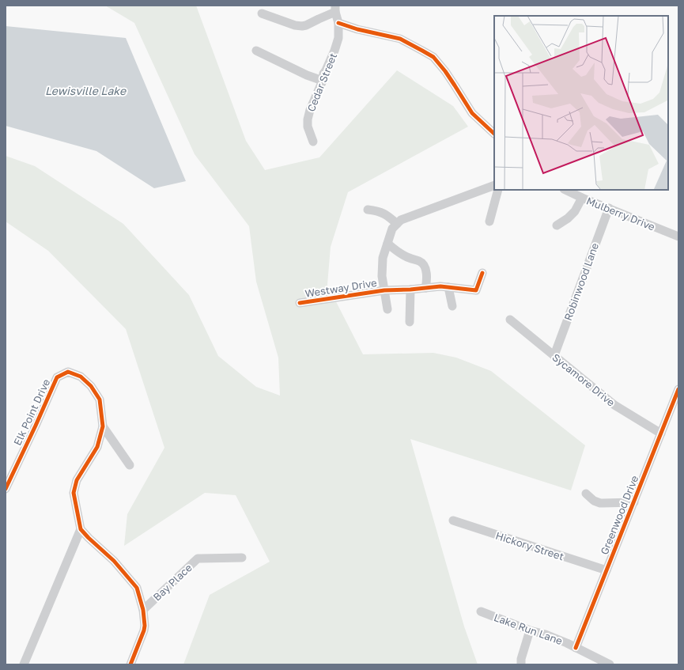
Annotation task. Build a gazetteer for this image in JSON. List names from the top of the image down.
{
  "streets": {
    "street": [
      "Cedar Street",
      "Mulberry Drive",
      "Robinwood Lane",
      "Westway Drive",
      "Sycamore Drive",
      "Elk Point Drive",
      "Greenwood Drive",
      "Hickory Street",
      "Bay Place",
      "Lake Run Lane"
    ]
  },
  "crossings": [
    ["Mulberry Drive", "Robinwood Lane"],
    ["Robinwood Lane", "Sycamore Drive"],
    ["Sycamore Drive", "Greenwood Drive"],
    ["Greenwood Drive", "Hickory Street"],
    ["Greenwood Drive", "Lake Run Lane"]
  ],
  "water": ["Lewisville Lake"]
}
